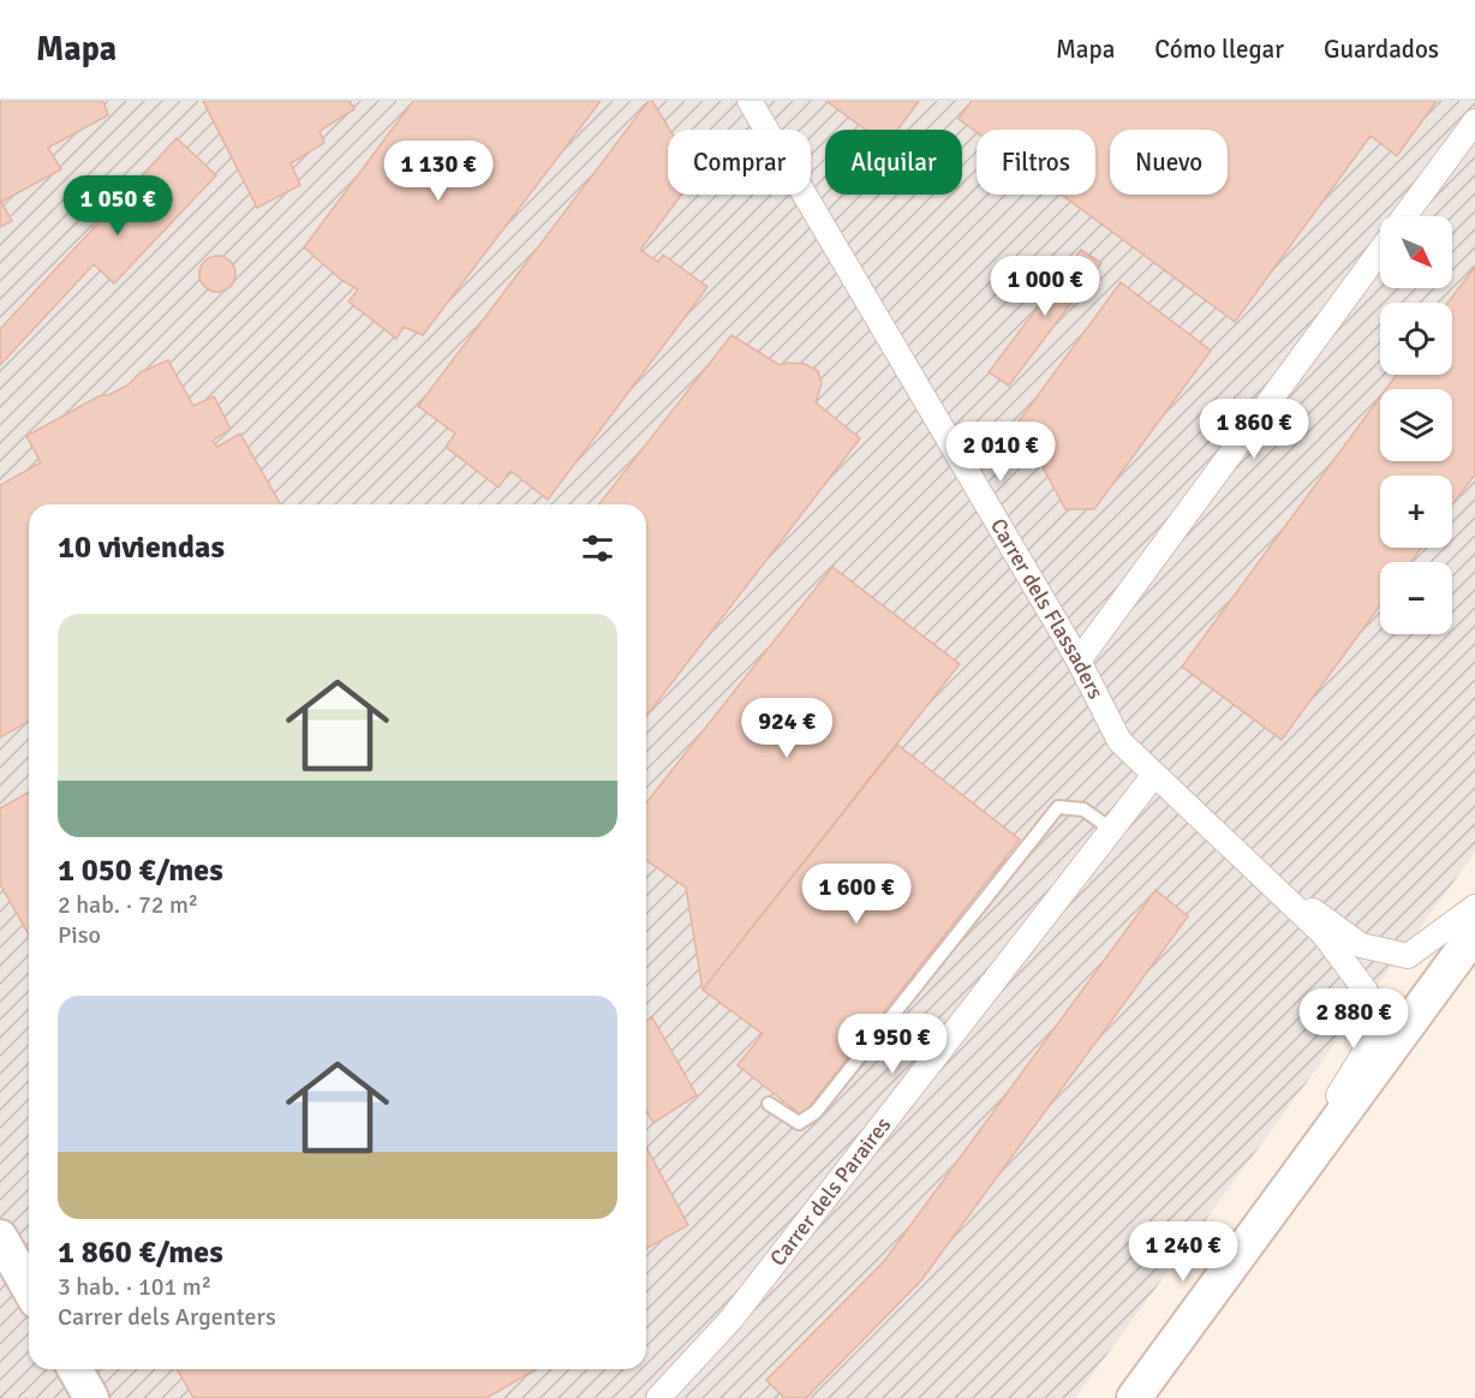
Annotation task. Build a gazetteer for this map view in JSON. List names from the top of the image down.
{
  "streets": {
    "street": ["Carrer dels Flassaders", "Carrer dels Paraires"]
  },
  "crossings": [
    ["Carrer dels Flassaders", "Carrer dels Paraires"]
  ],
  "north": "bottom right",
  "page": {
    "header": "Mapa",
    "nav": ["Mapa", "Cómo llegar", "Guardados"],
    "chip": [
      "Comprar",
      "Alquilar",
      "Filtros",
      "Nuevo"
    ],
    "price": [
      "1 130 €",
      "1 050 €",
      "1 000 €",
      "1 860 €",
      "2 010 €",
      "924 €",
      "1 600 €",
      "2 880 €",
      "1 950 €",
      "1 240 €"
    ],
    "map_buttons": ["+", "−"],
    "heading": "10 viviendas",
    "list": [
      {
        "name": "1 050 €/mes",
        "note": "2 hab. · 72 m² · Piso"
      },
      {
        "name": "1 860 €/mes",
        "note": "3 hab. · 101 m² · Carrer dels Argenters"
      }
    ]
  }
}
